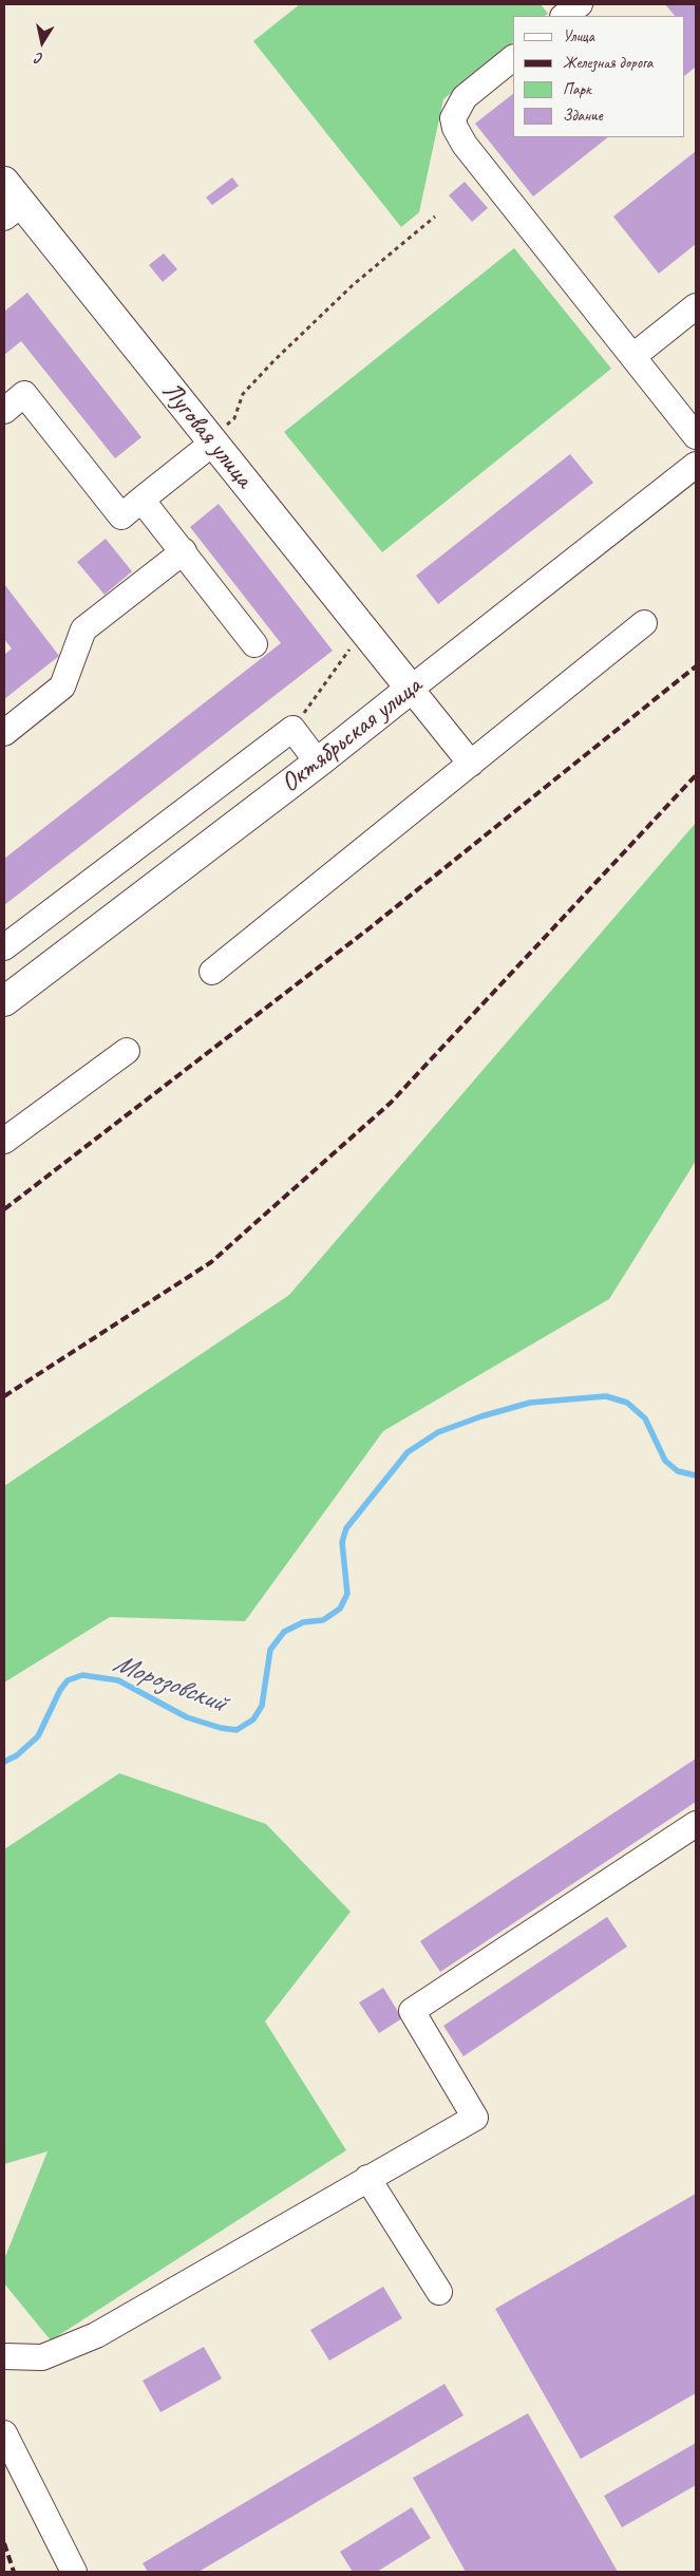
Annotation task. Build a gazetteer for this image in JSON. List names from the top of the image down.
{
  "streets": {
    "main road": ["Луговая улица", "Октябрьская улица"]
  },
  "crossings": [
    ["Луговая улица", "Октябрьская улица"]
  ],
  "water": ["Морозовский"],
  "legend": [
    "Улица",
    "Железная дорога",
    "Парк",
    "Здание"
  ],
  "north": "bottom"
}
